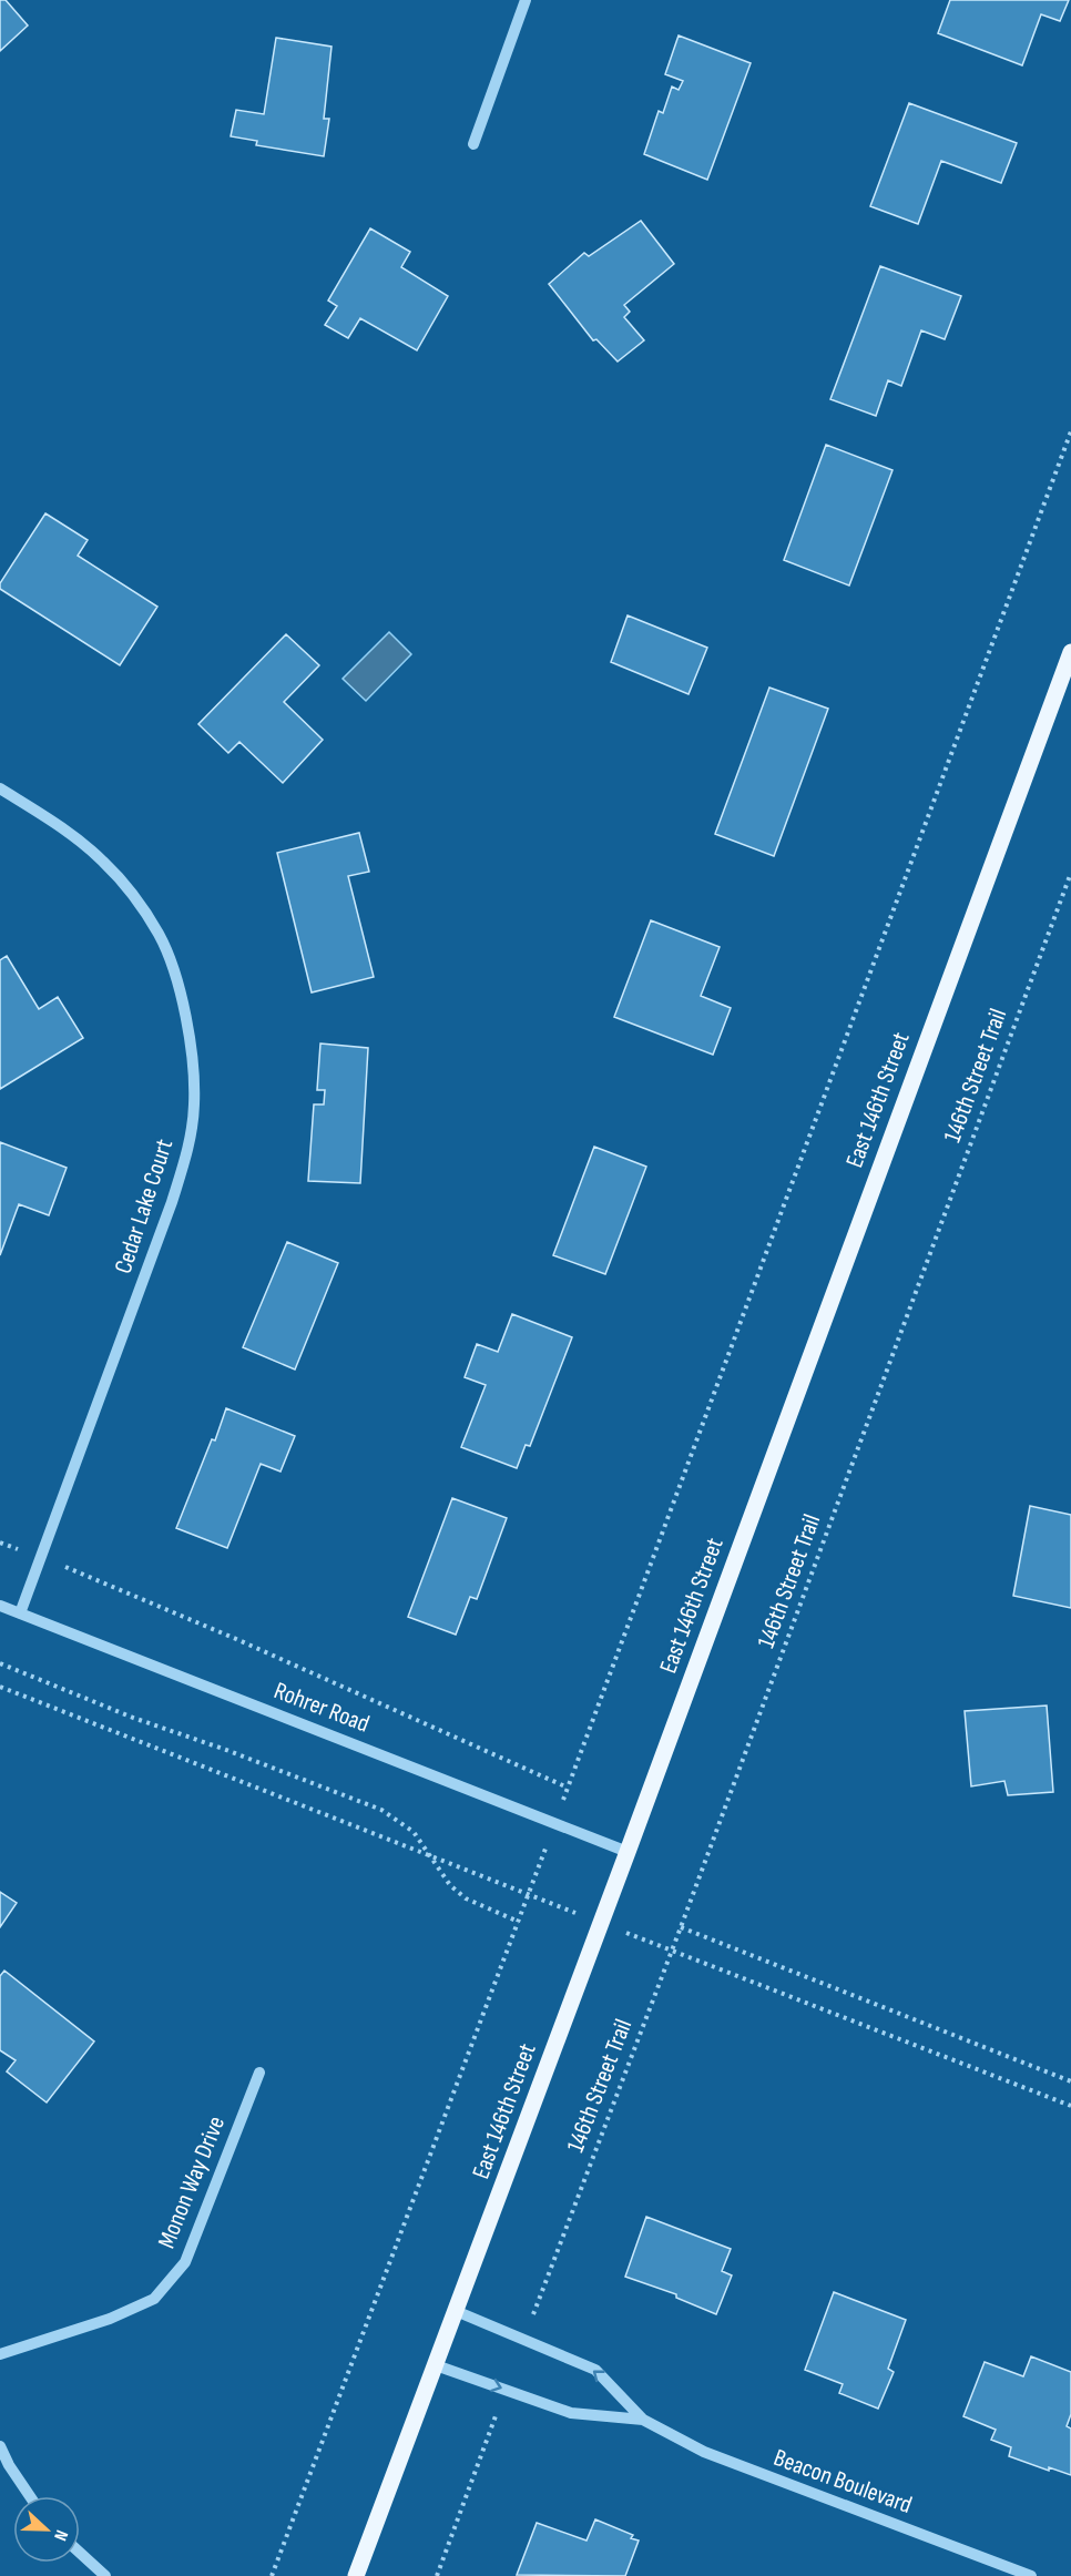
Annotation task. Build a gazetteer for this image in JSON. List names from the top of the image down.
{
  "streets": {
    "main road": ["East 146th Street"],
    "street": [
      "Cedar Lake Court",
      "Rohrer Road",
      "Monon Way Drive",
      "Beacon Boulevard"
    ],
    "path": ["146th Street Trail"]
  },
  "crossings": [
    ["East 146th Street", "Rohrer Road"],
    ["East 146th Street", "Beacon Boulevard"],
    ["Cedar Lake Court", "Rohrer Road"]
  ],
  "north": "right"
}
